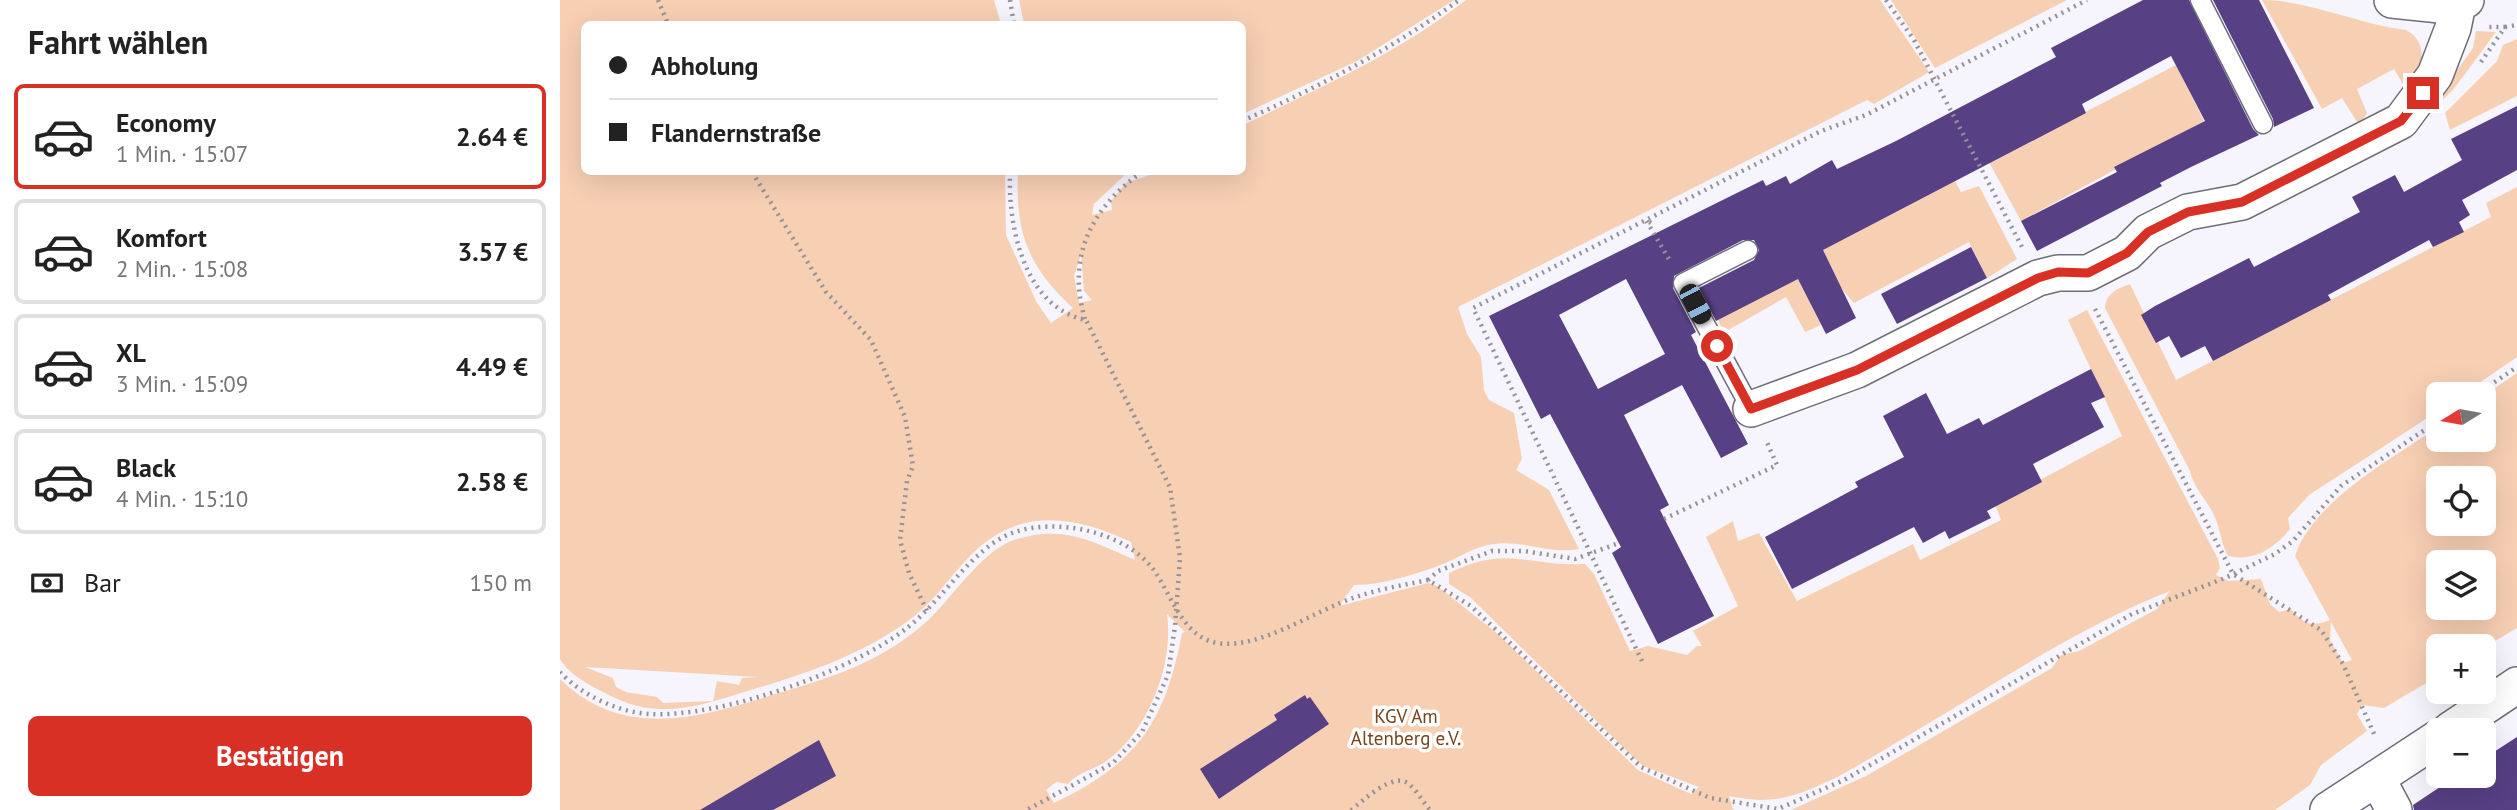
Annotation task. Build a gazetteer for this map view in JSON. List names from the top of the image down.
{
  "parks": ["KGV Am Altenberg e.V."],
  "north": "left",
  "page": {
    "heading": "Fahrt wählen",
    "banner": ["Abholung", "Flandernstraße"],
    "list": [
      {
        "name": "Economy",
        "note": "1 Min. · 15:07",
        "value": "2.64 €"
      },
      {
        "name": "Komfort",
        "note": "2 Min. · 15:08",
        "value": "3.57 €"
      },
      {
        "name": "XL",
        "note": "3 Min. · 15:09",
        "value": "4.49 €"
      },
      {
        "name": "Black",
        "note": "4 Min. · 15:10",
        "value": "2.58 €"
      }
    ],
    "map_buttons": ["+", "−"],
    "pay": ["Bar", "150 m"],
    "buttons": "Bestätigen"
  }
}
